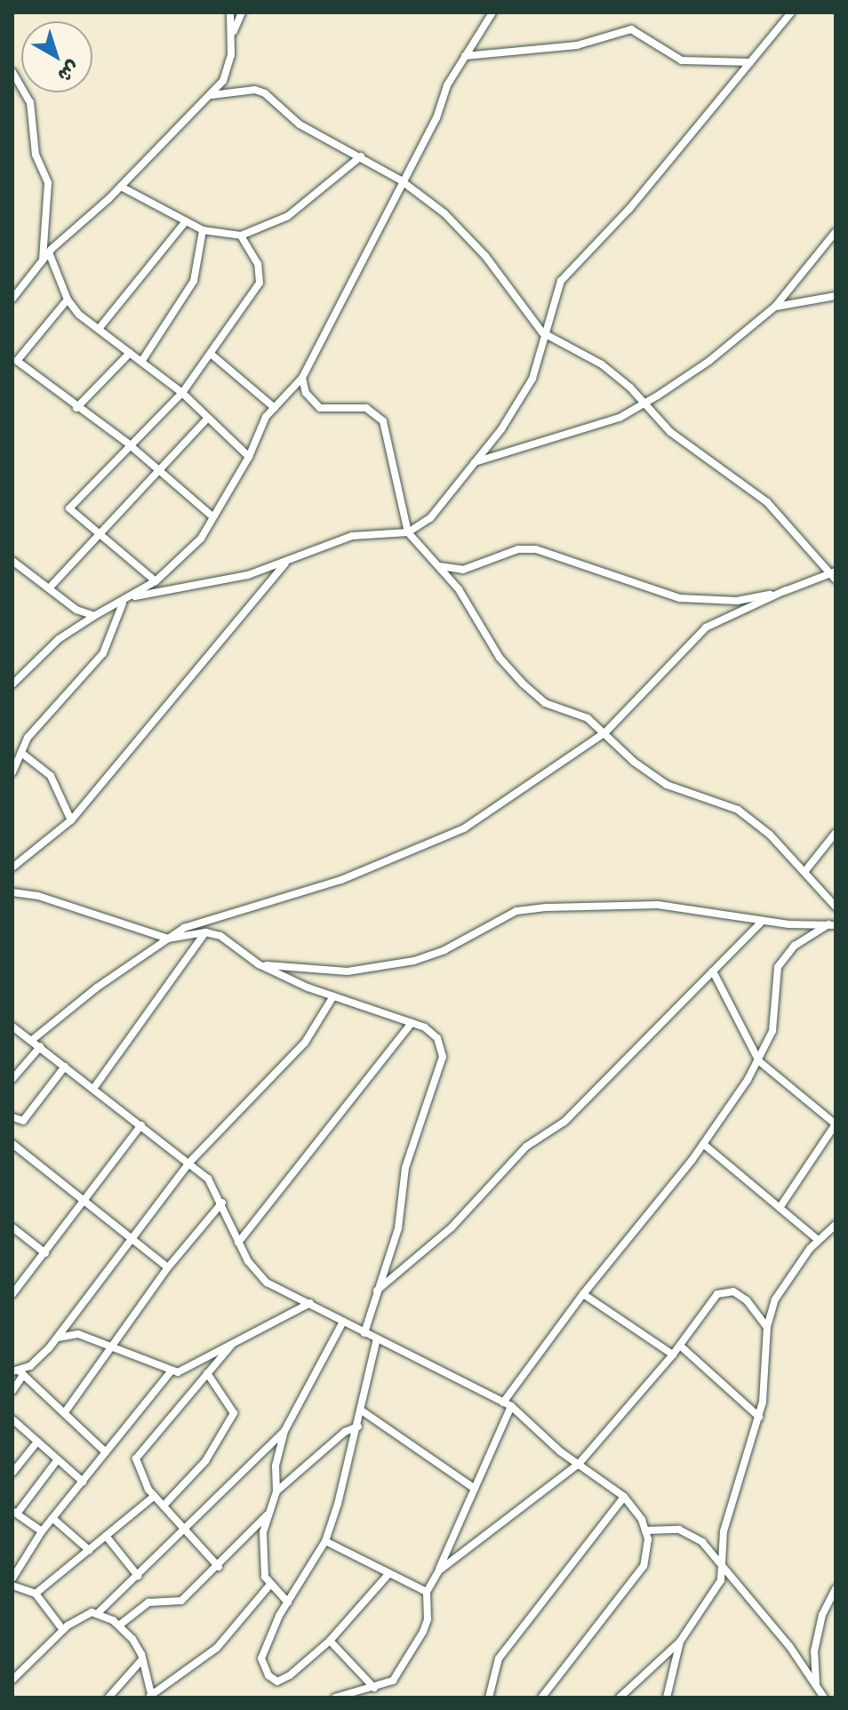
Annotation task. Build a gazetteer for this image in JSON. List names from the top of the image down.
{
  "north": "bottom right"
}
